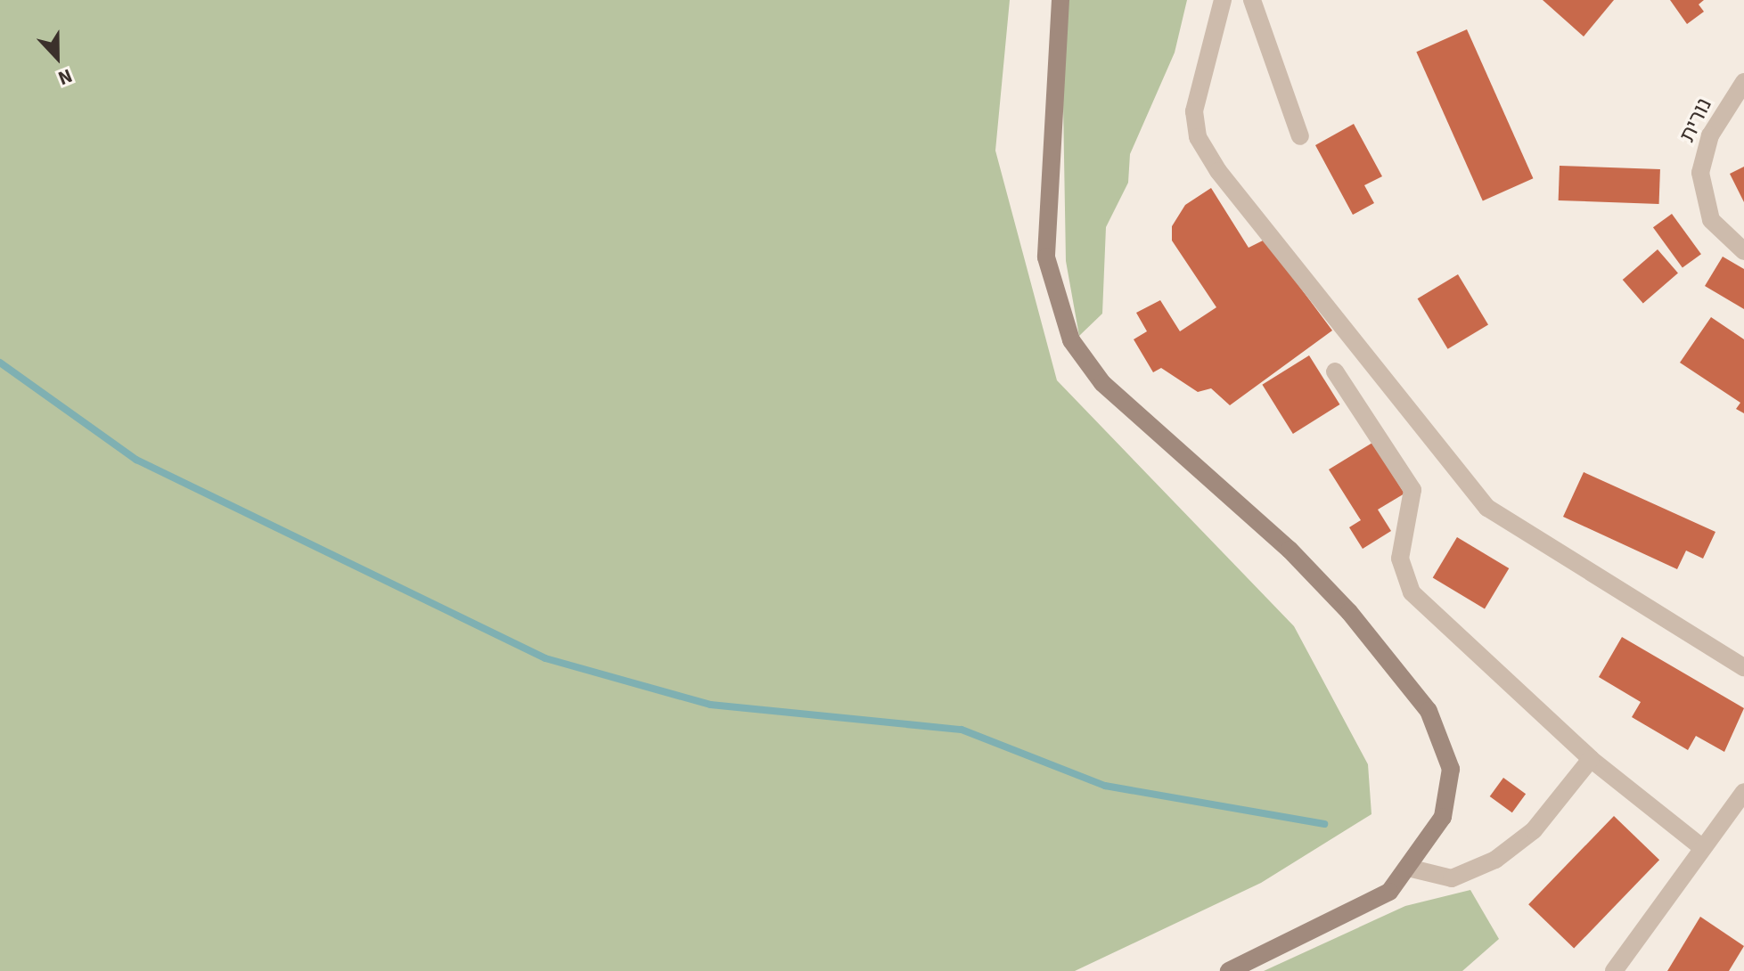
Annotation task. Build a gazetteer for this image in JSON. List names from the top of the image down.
{
  "streets": {
    "street": ["נורית"]
  },
  "north": "bottom"
}
